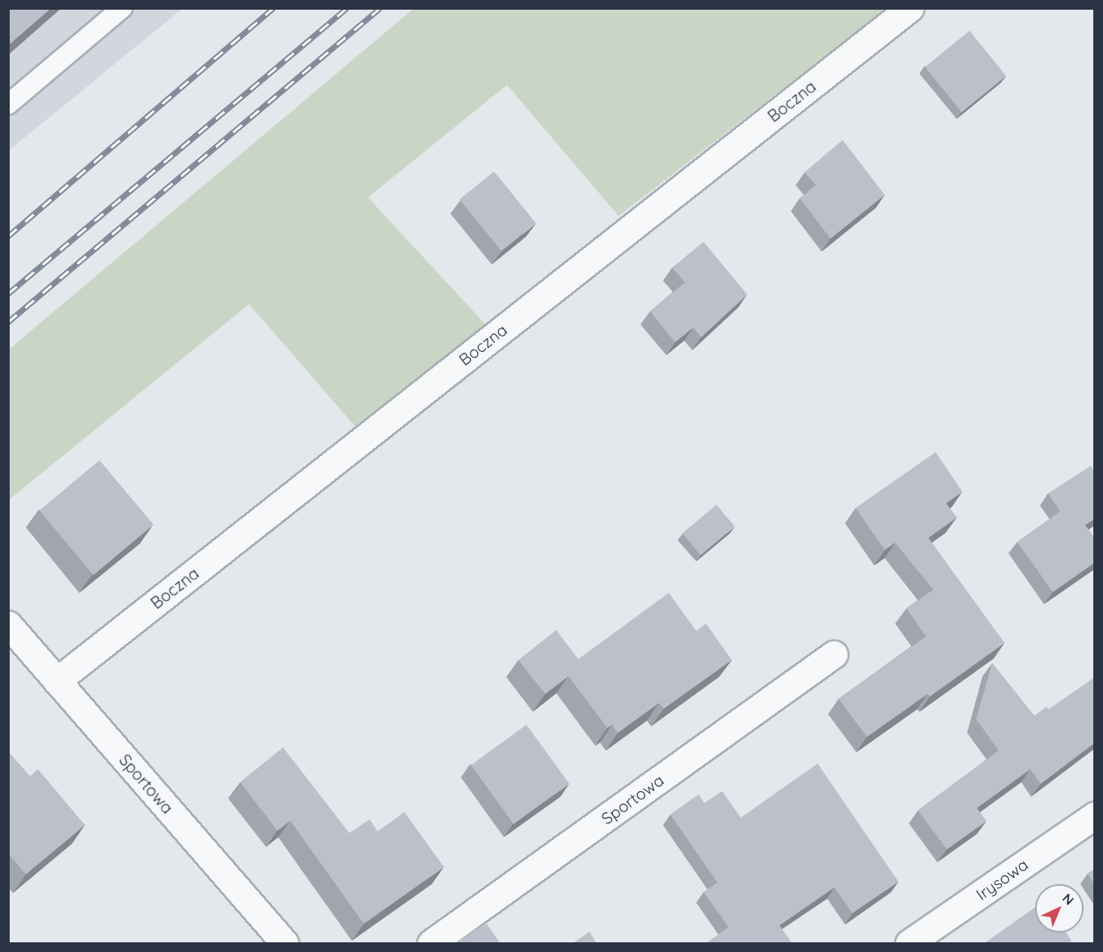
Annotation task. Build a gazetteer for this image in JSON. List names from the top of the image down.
{
  "streets": {
    "street": ["Boczna", "Sportowa", "Irysowa"]
  },
  "crossings": [
    ["Boczna", "Sportowa"]
  ],
  "north": "top right"
}
